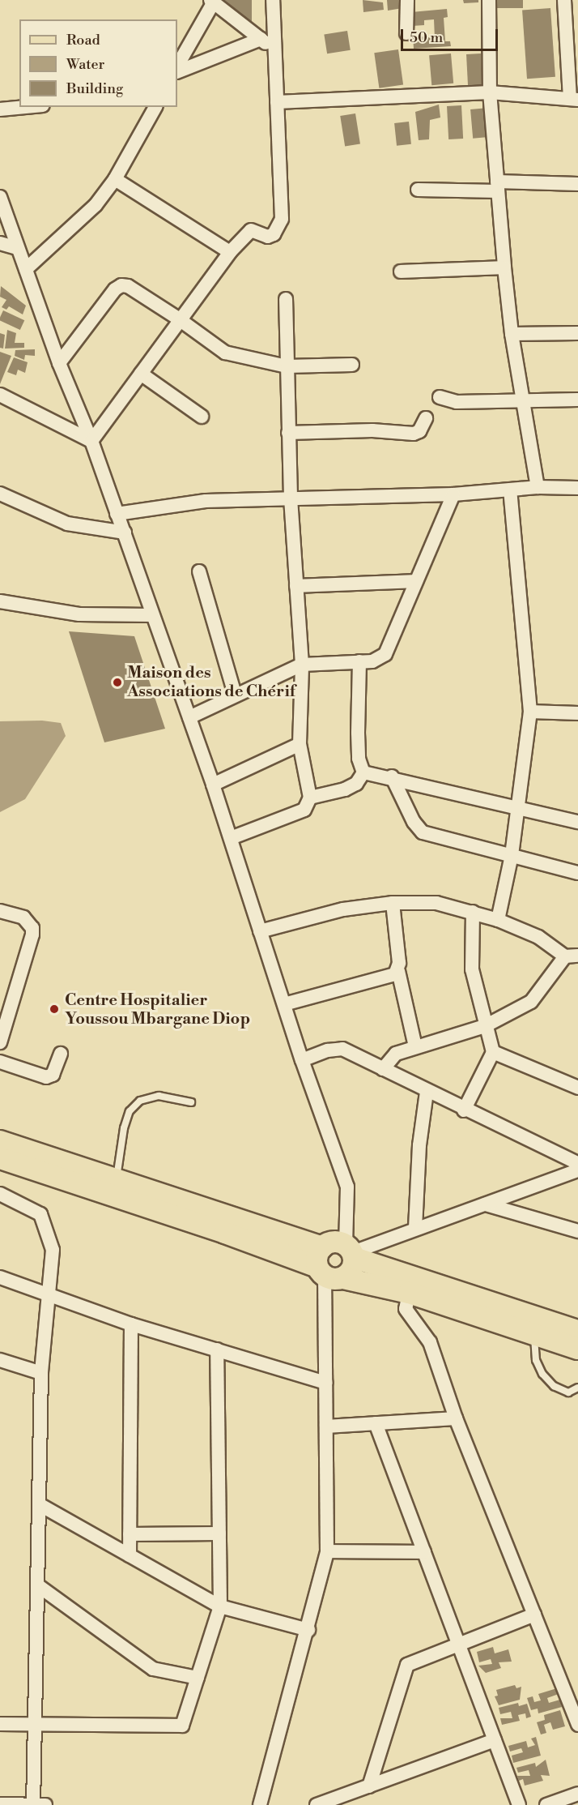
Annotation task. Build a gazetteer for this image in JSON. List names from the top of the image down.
{
  "places": ["Maison des Associations de Chérif", "Centre Hospitalier Youssou Mbargane Diop"],
  "legend": ["Road", "Water", "Building"],
  "scale_bar": "50 m"
}
